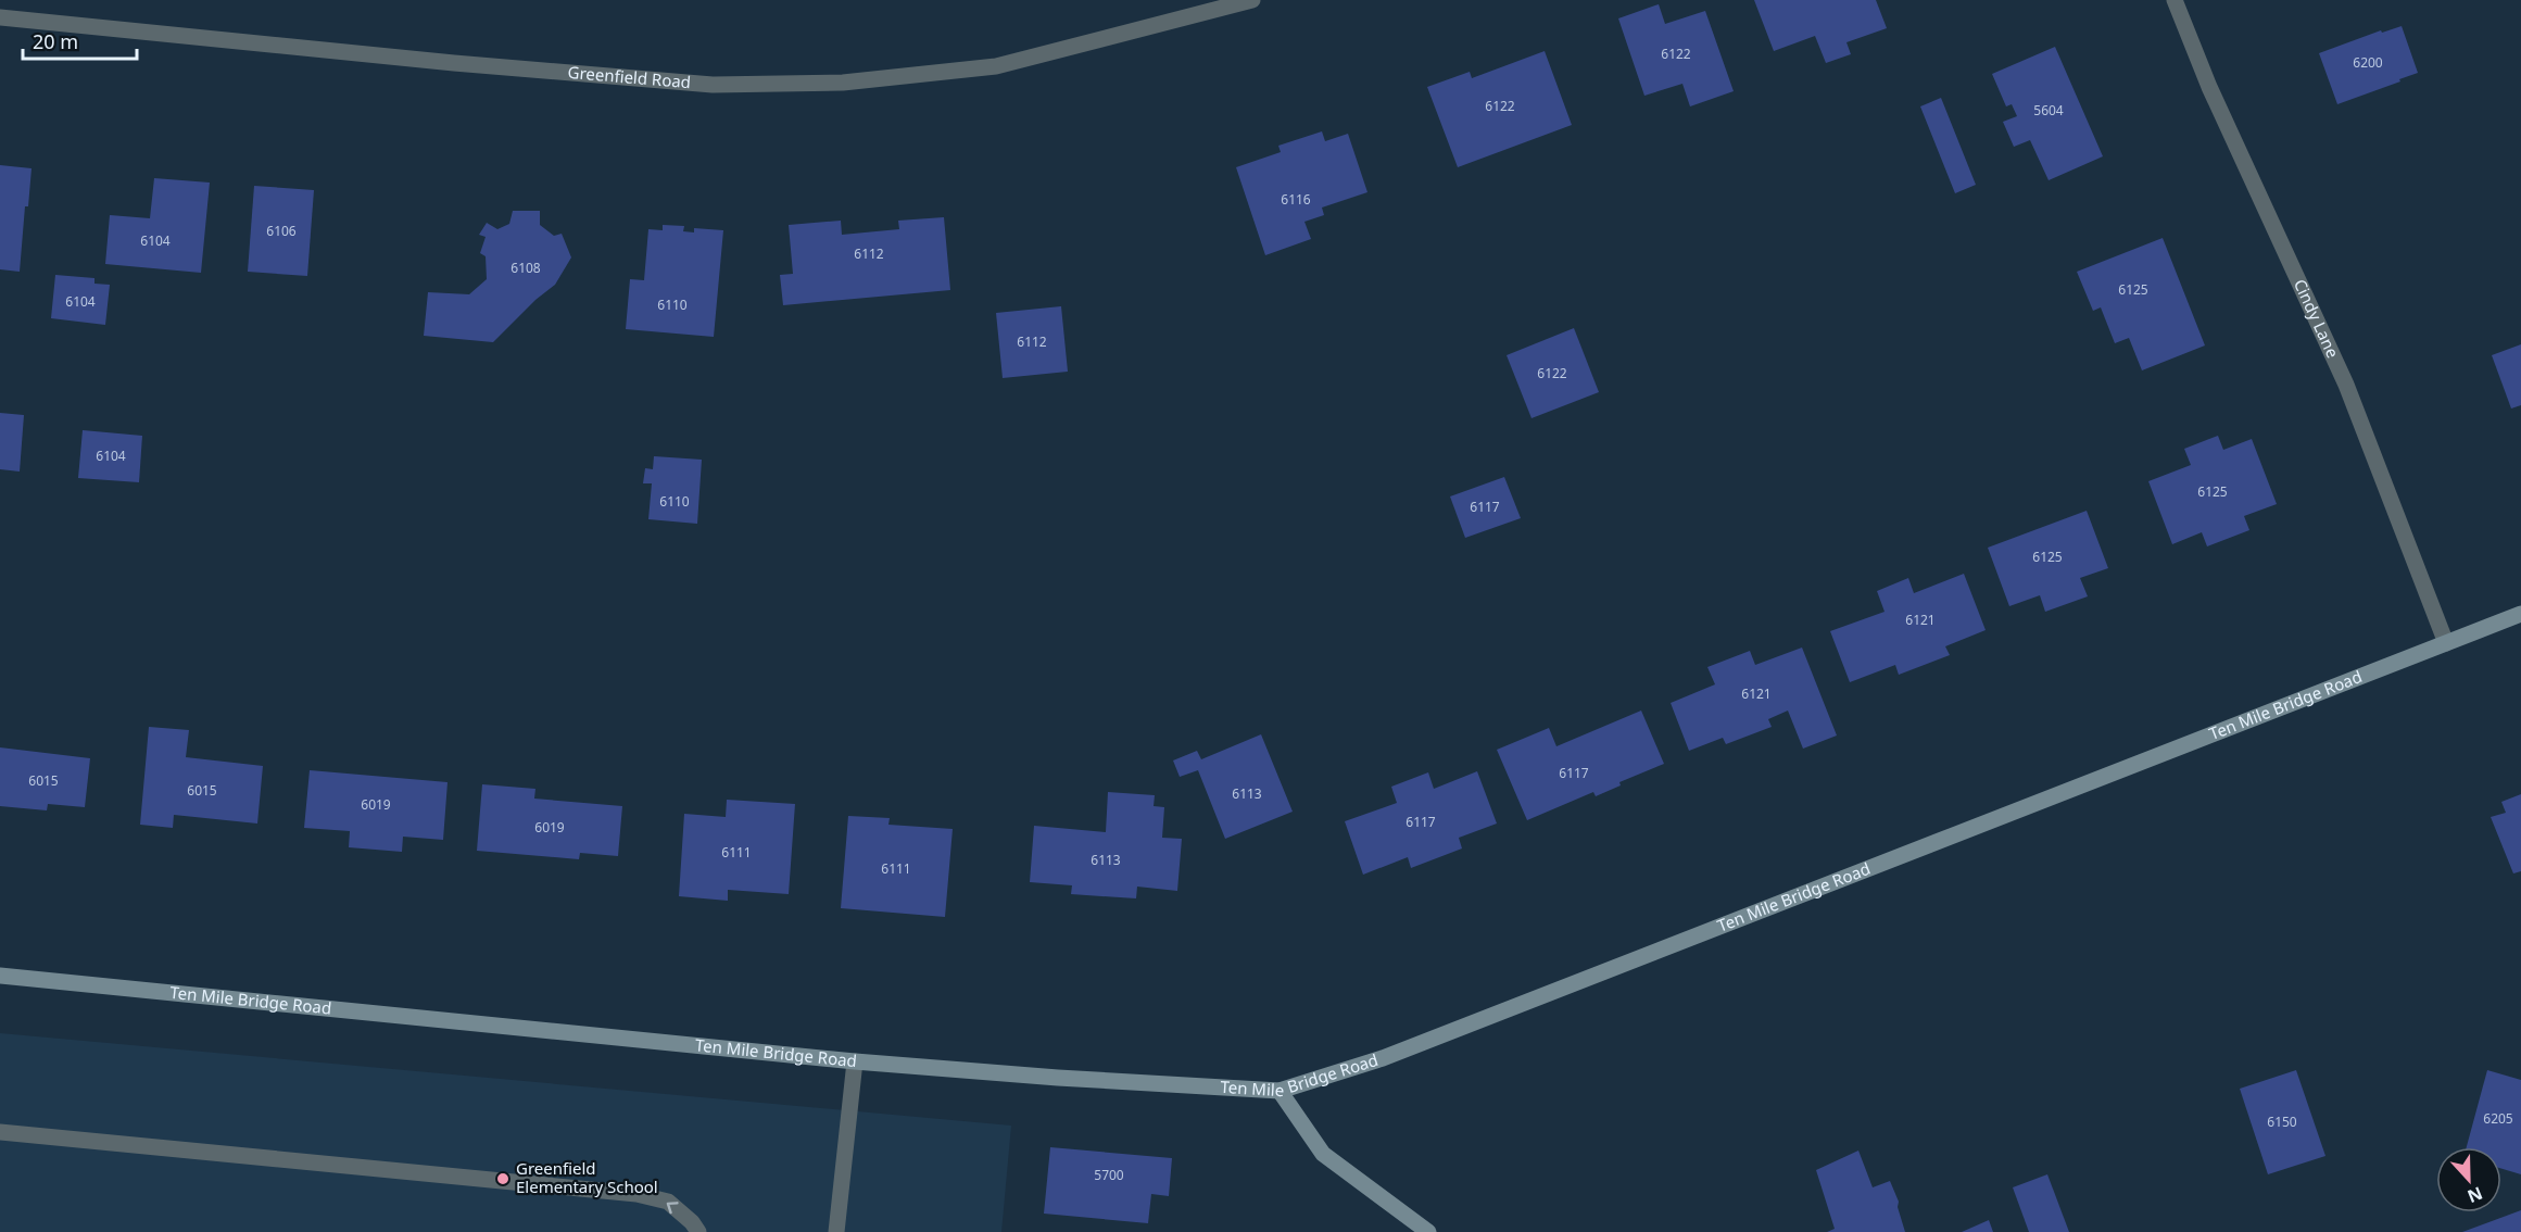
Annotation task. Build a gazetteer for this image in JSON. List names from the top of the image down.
{
  "streets": {
    "street": ["Greenfield Road", "Cindy Lane", "Ten Mile Bridge Road"]
  },
  "crossings": [
    ["Cindy Lane", "Ten Mile Bridge Road"]
  ],
  "places": ["Greenfield Elementary School"],
  "house_numbers": [
    "6122",
    "6200",
    "6122",
    "5604",
    "6116",
    "6106",
    "6104",
    "6112",
    "6108",
    "6125",
    "6104",
    "6110",
    "6112",
    "6122",
    "6104",
    "6125",
    "6110",
    "6117",
    "6125",
    "6121",
    "6121",
    "6117",
    "6015",
    "6015",
    "6113",
    "6019",
    "6117",
    "6019",
    "6111",
    "6113",
    "6111",
    "6205",
    "6150",
    "5700"
  ],
  "scale_bar": "20 m",
  "north": "bottom"
}
